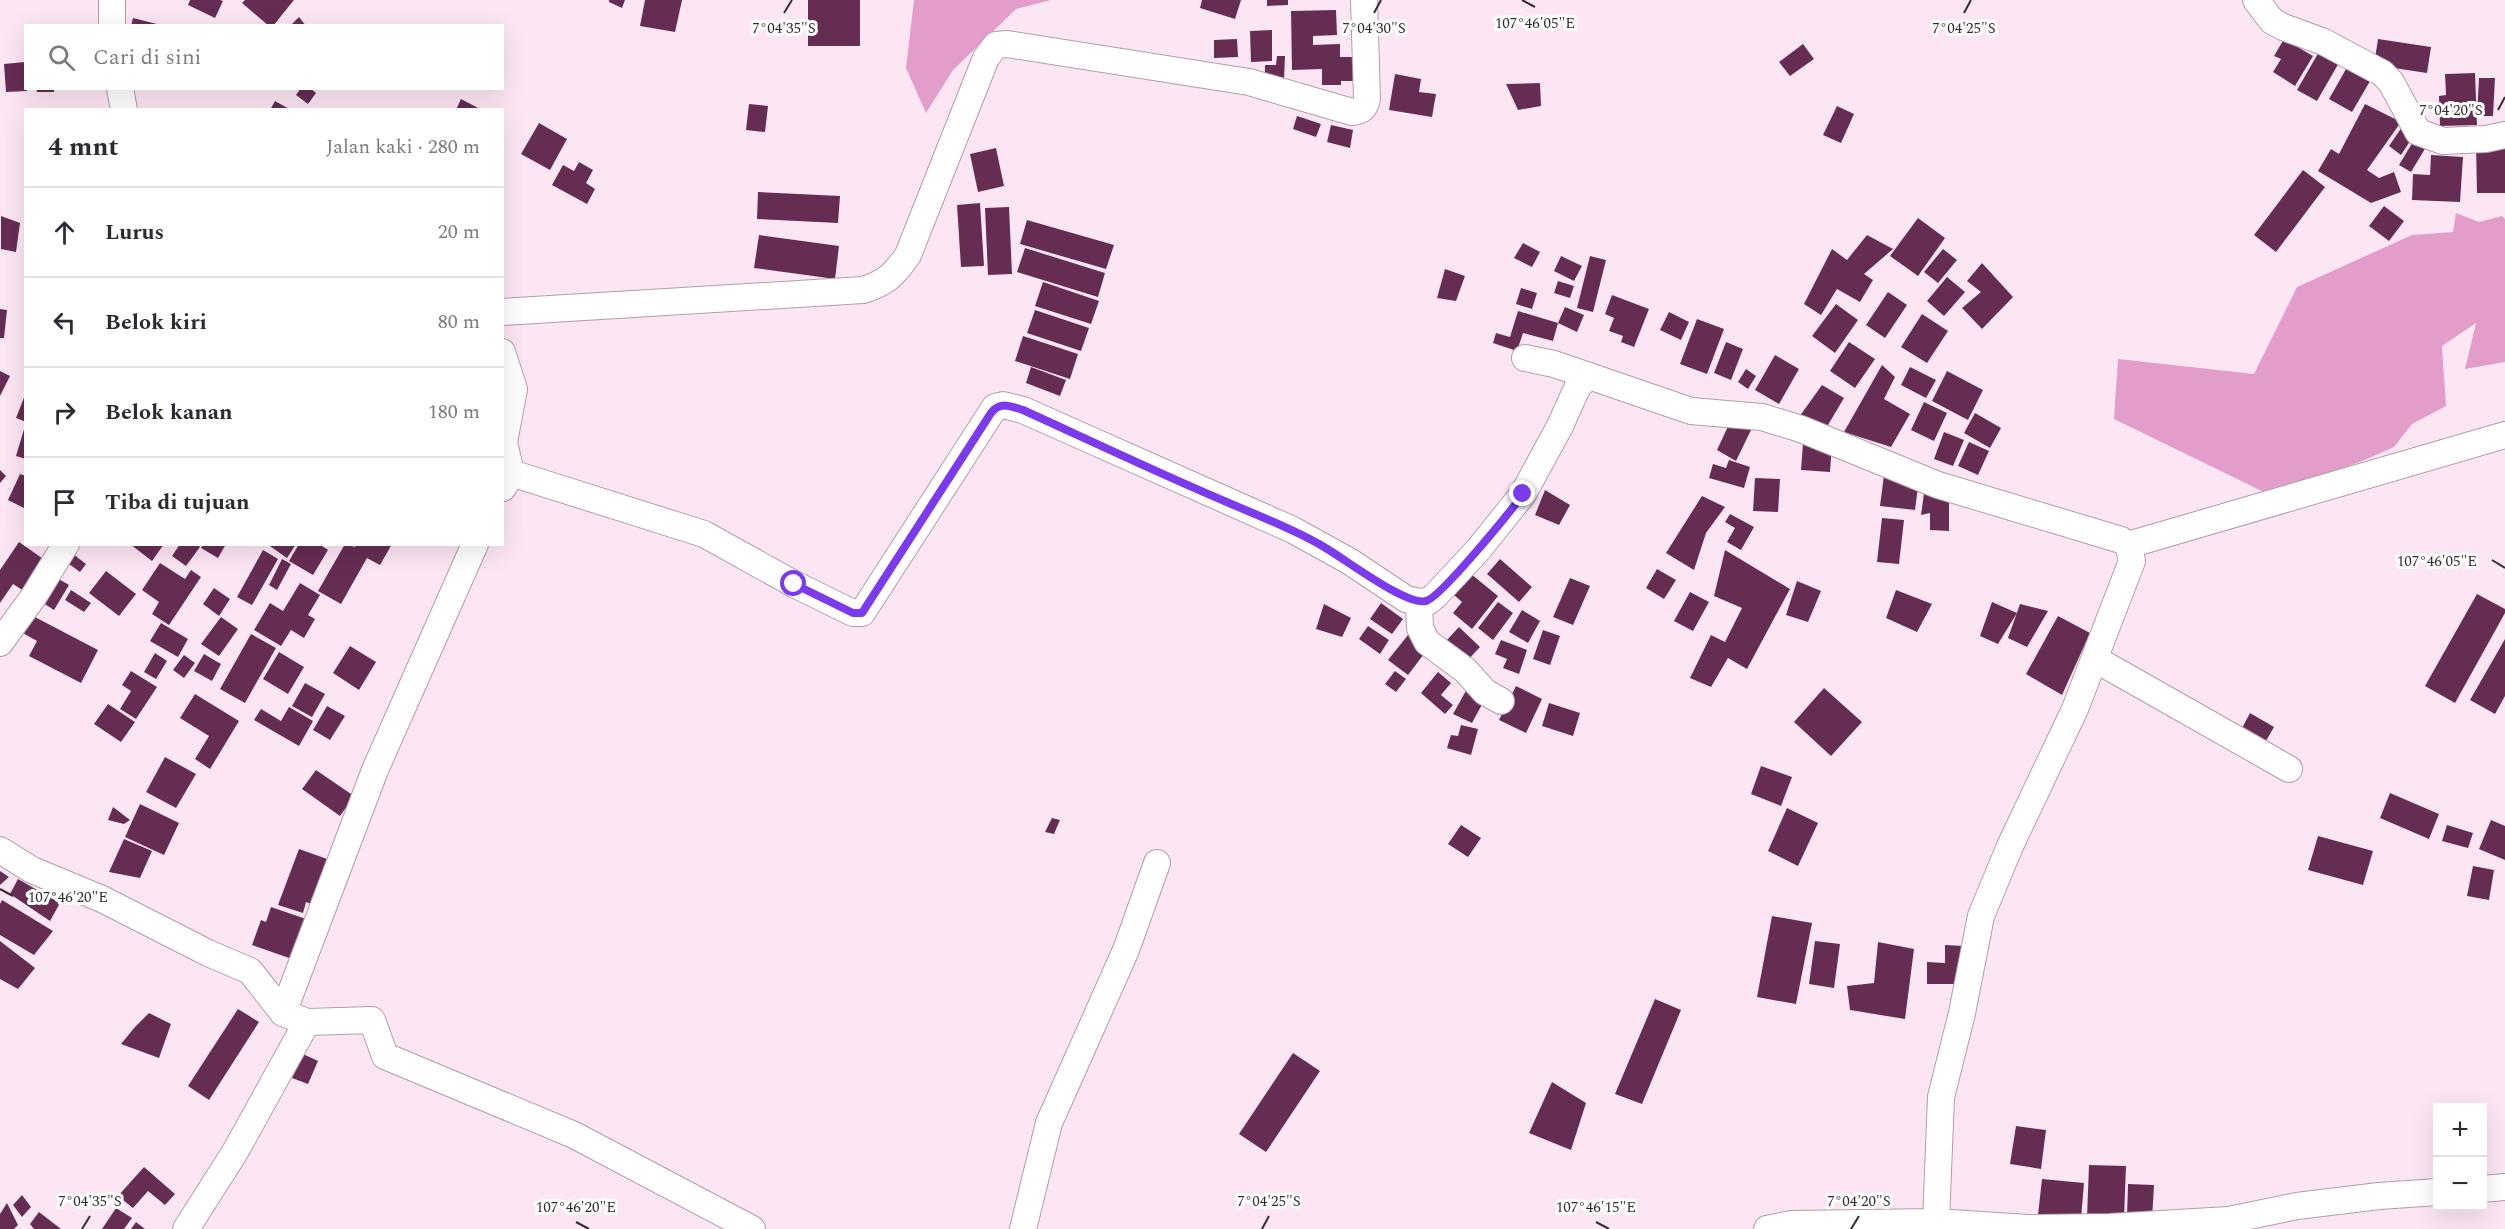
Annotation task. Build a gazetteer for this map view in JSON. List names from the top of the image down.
{
  "page": {
    "search": "Cari di sini",
    "heading": ["4 mnt", "Jalan kaki · 280 m"],
    "list": [
      ["Lurus", "20 m"],
      ["Belok kiri", "80 m"],
      ["Belok kanan", "180 m"],
      "Tiba di tujuan"
    ],
    "map_buttons": ["+", "−"]
  },
  "coordinates": [
    "107°46'05\"E",
    "7°04'35\"S",
    "7°04'30\"S",
    "7°04'25\"S",
    "7°04'20\"S",
    "107°46'20\"E",
    "107°46'15\"E"
  ]
}
